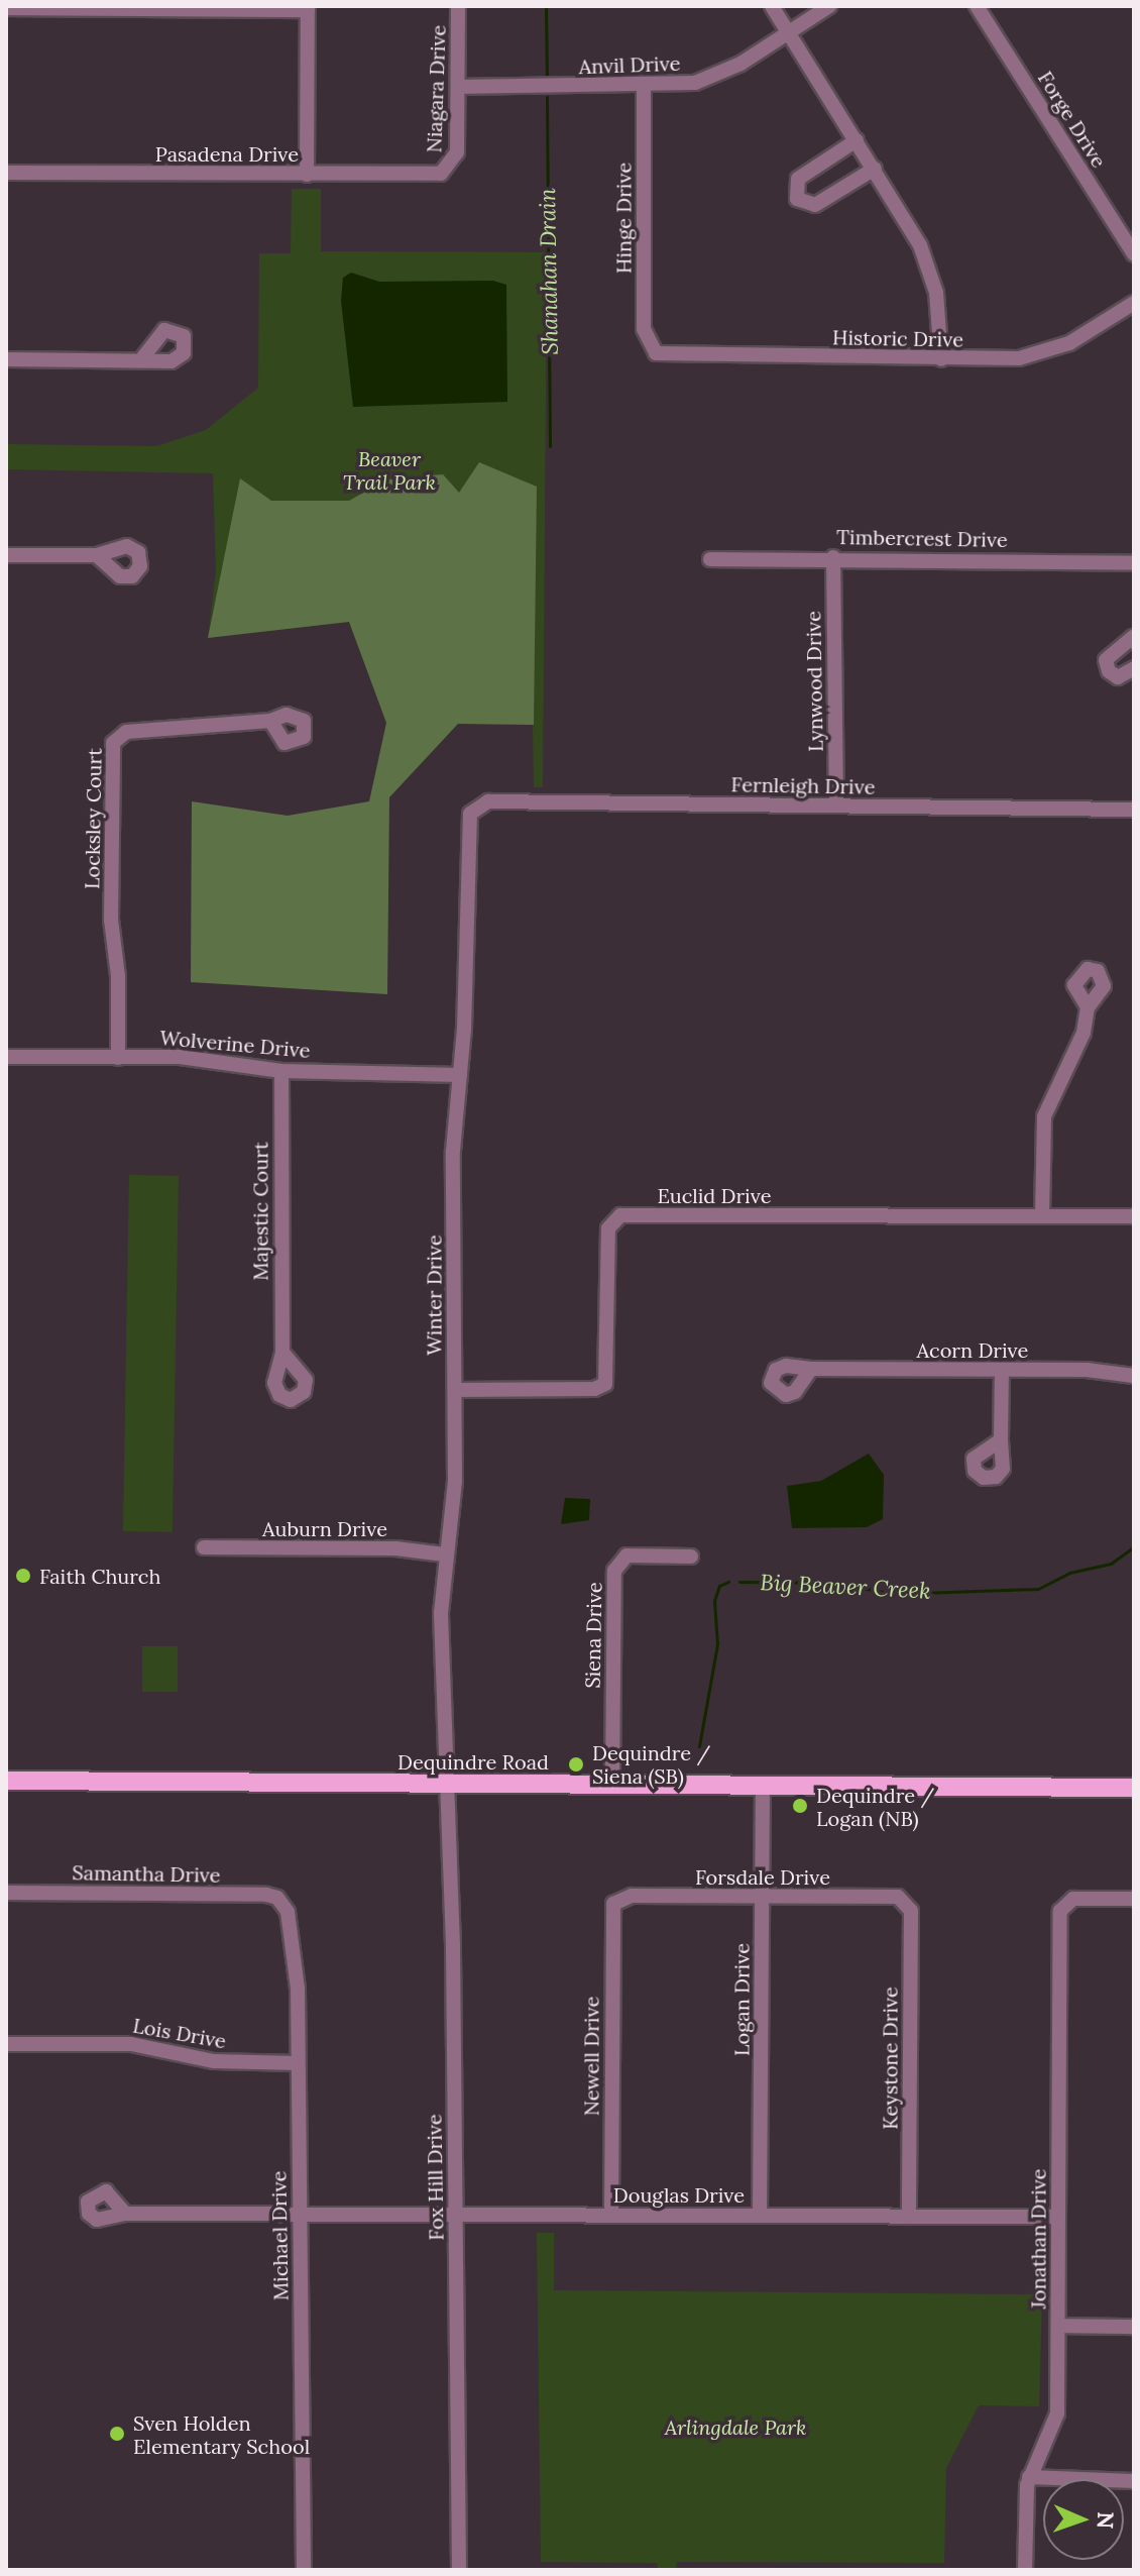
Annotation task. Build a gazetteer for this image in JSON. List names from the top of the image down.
{
  "streets": {
    "main road": ["Dequindre Road"],
    "street": [
      "Anvil Drive",
      "Niagara Drive",
      "Forge Drive",
      "Pasadena Drive",
      "Hinge Drive",
      "Historic Drive",
      "Timbercrest Drive",
      "Lynwood Drive",
      "Fernleigh Drive",
      "Locksley Court",
      "Wolverine Drive",
      "Euclid Drive",
      "Majestic Court",
      "Winter Drive",
      "Acorn Drive",
      "Auburn Drive",
      "Siena Drive",
      "Samantha Drive",
      "Forsdale Drive",
      "Logan Drive",
      "Lois Drive",
      "Newell Drive",
      "Keystone Drive",
      "Fox Hill Drive",
      "Douglas Drive",
      "Michael Drive",
      "Jonathan Drive"
    ]
  },
  "crossings": [
    ["Anvil Drive", "Niagara Drive"],
    ["Anvil Drive", "Hinge Drive"],
    ["Niagara Drive", "Pasadena Drive"],
    ["Hinge Drive", "Historic Drive"],
    ["Timbercrest Drive", "Lynwood Drive"],
    ["Lynwood Drive", "Fernleigh Drive"],
    ["Fernleigh Drive", "Winter Drive"],
    ["Locksley Court", "Wolverine Drive"],
    ["Wolverine Drive", "Majestic Court"],
    ["Wolverine Drive", "Winter Drive"],
    ["Euclid Drive", "Winter Drive"],
    ["Winter Drive", "Auburn Drive"],
    ["Winter Drive", "Dequindre Road"],
    ["Winter Drive", "Fox Hill Drive"],
    ["Siena Drive", "Dequindre Road"],
    ["Dequindre Road", "Logan Drive"],
    ["Dequindre Road", "Fox Hill Drive"],
    ["Samantha Drive", "Michael Drive"],
    ["Forsdale Drive", "Logan Drive"],
    ["Forsdale Drive", "Newell Drive"],
    ["Forsdale Drive", "Keystone Drive"],
    ["Logan Drive", "Douglas Drive"],
    ["Lois Drive", "Michael Drive"],
    ["Newell Drive", "Douglas Drive"],
    ["Keystone Drive", "Douglas Drive"],
    ["Fox Hill Drive", "Douglas Drive"],
    ["Douglas Drive", "Michael Drive"],
    ["Douglas Drive", "Jonathan Drive"]
  ],
  "water": ["Shanahan Drain", "Big Beaver Creek"],
  "parks": ["Beaver Trail Park", "Arlingdale Park"],
  "places": [
    "Faith Church",
    "Dequindre / Siena (SB)",
    "Dequindre / Logan (NB)",
    "Sven Holden Elementary School"
  ],
  "north": "right"
}
